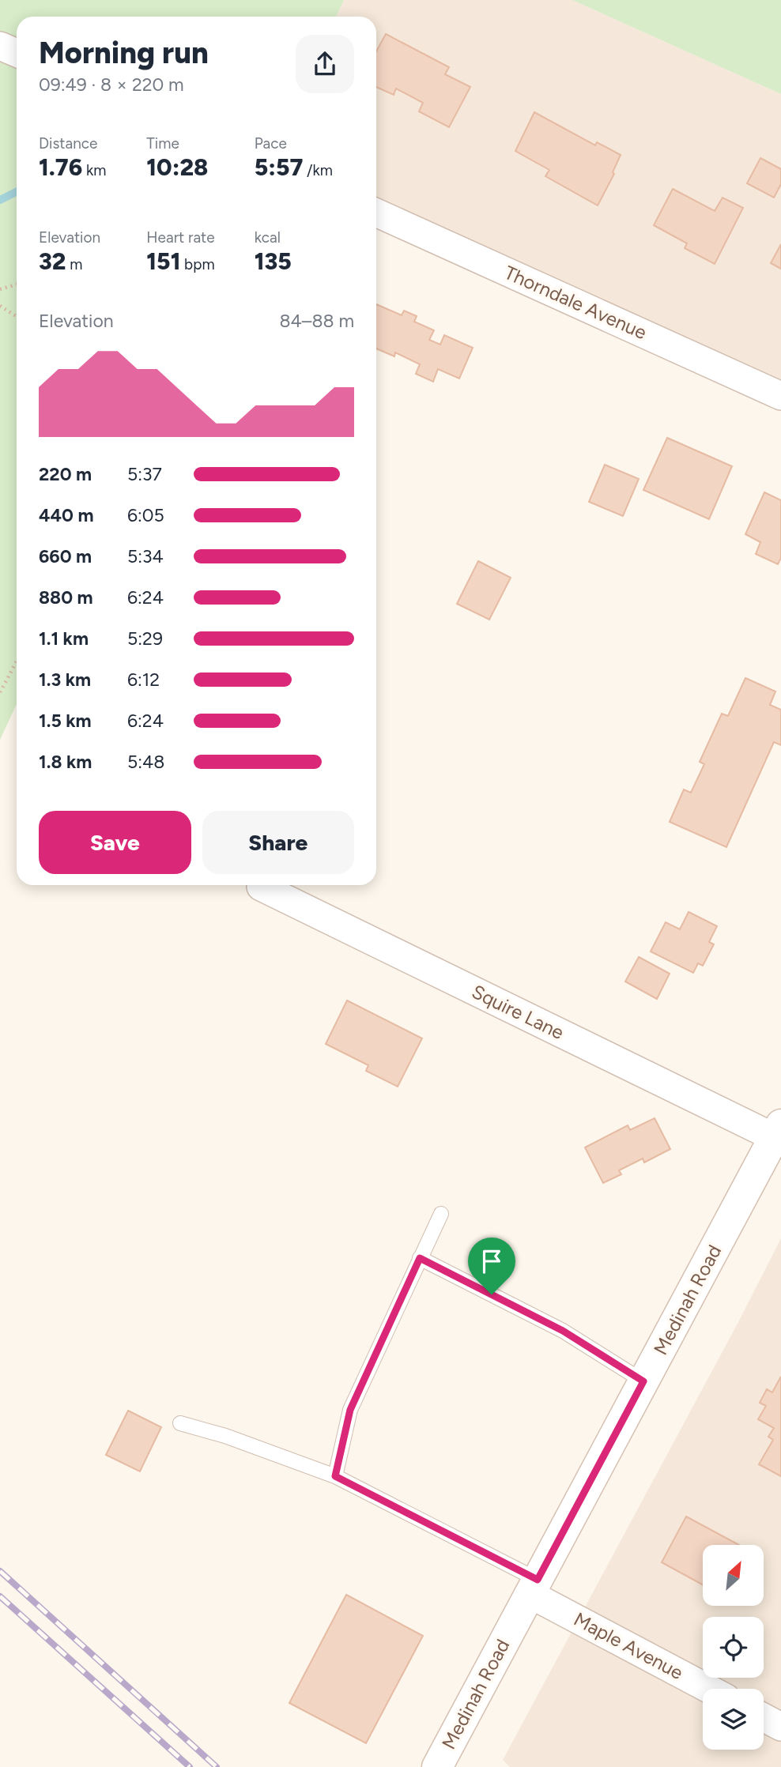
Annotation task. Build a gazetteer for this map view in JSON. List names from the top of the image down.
{
  "streets": {
    "main road": ["Medinah Road"],
    "street": ["Thorndale Avenue", "Squire Lane", "Maple Avenue"]
  },
  "crossings": [
    ["Squire Lane", "Medinah Road"],
    ["Medinah Road", "Maple Avenue"]
  ],
  "north": "top right",
  "page": {
    "heading": ["Morning run", "09:49 · 8 × 220 m"],
    "stats": [
      ["Distance", "1.76 km"],
      ["Time", "10:28"],
      ["Pace", "5:57 /km"],
      ["Elevation", "32 m"],
      ["Heart rate", "151 bpm"],
      ["kcal", "135"]
    ],
    "chart": ["Elevation", "84–88 m"],
    "list": [
      {
        "name": "220 m",
        "note": "5:37"
      },
      {
        "name": "440 m",
        "note": "6:05"
      },
      {
        "name": "660 m",
        "note": "5:34"
      },
      {
        "name": "880 m",
        "note": "6:24"
      },
      {
        "name": "1.1 km",
        "note": "5:29"
      },
      {
        "name": "1.3 km",
        "note": "6:12"
      },
      {
        "name": "1.5 km",
        "note": "6:24"
      },
      {
        "name": "1.8 km",
        "note": "5:48"
      }
    ],
    "buttons": ["Save", "Share"]
  }
}
